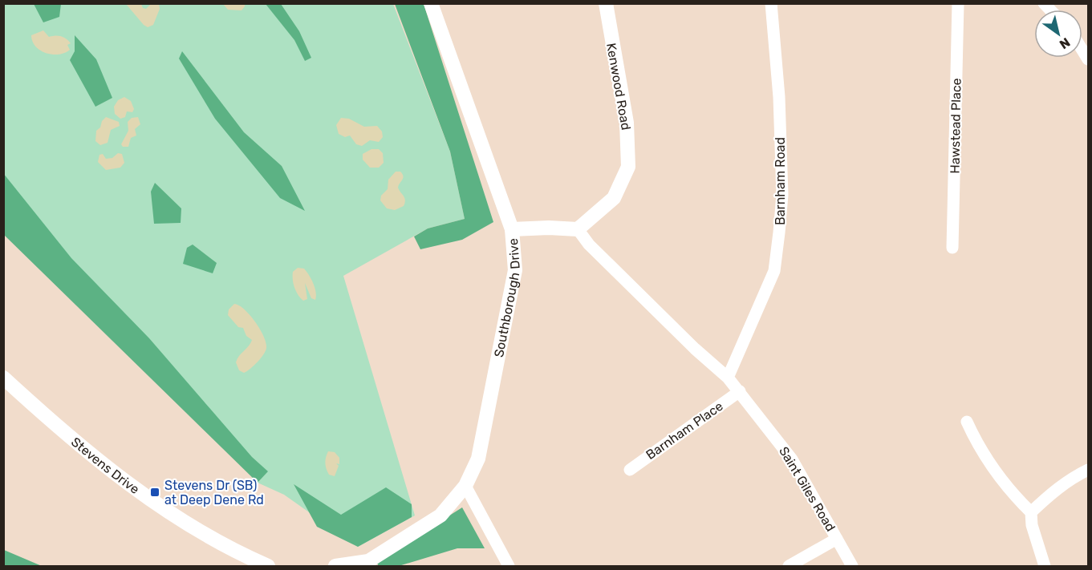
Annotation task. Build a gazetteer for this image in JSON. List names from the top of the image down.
{
  "streets": {
    "street": [
      "Kenwood Road",
      "Hawstead Place",
      "Barnham Road",
      "Southborough Drive",
      "Barnham Place",
      "Stevens Drive",
      "Saint Giles Road"
    ]
  },
  "crossings": [
    ["Barnham Place", "Saint Giles Road"]
  ],
  "places": {
    "transit": ["Stevens Dr (SB) at Deep Dene Rd"]
  },
  "north": "bottom right"
}
